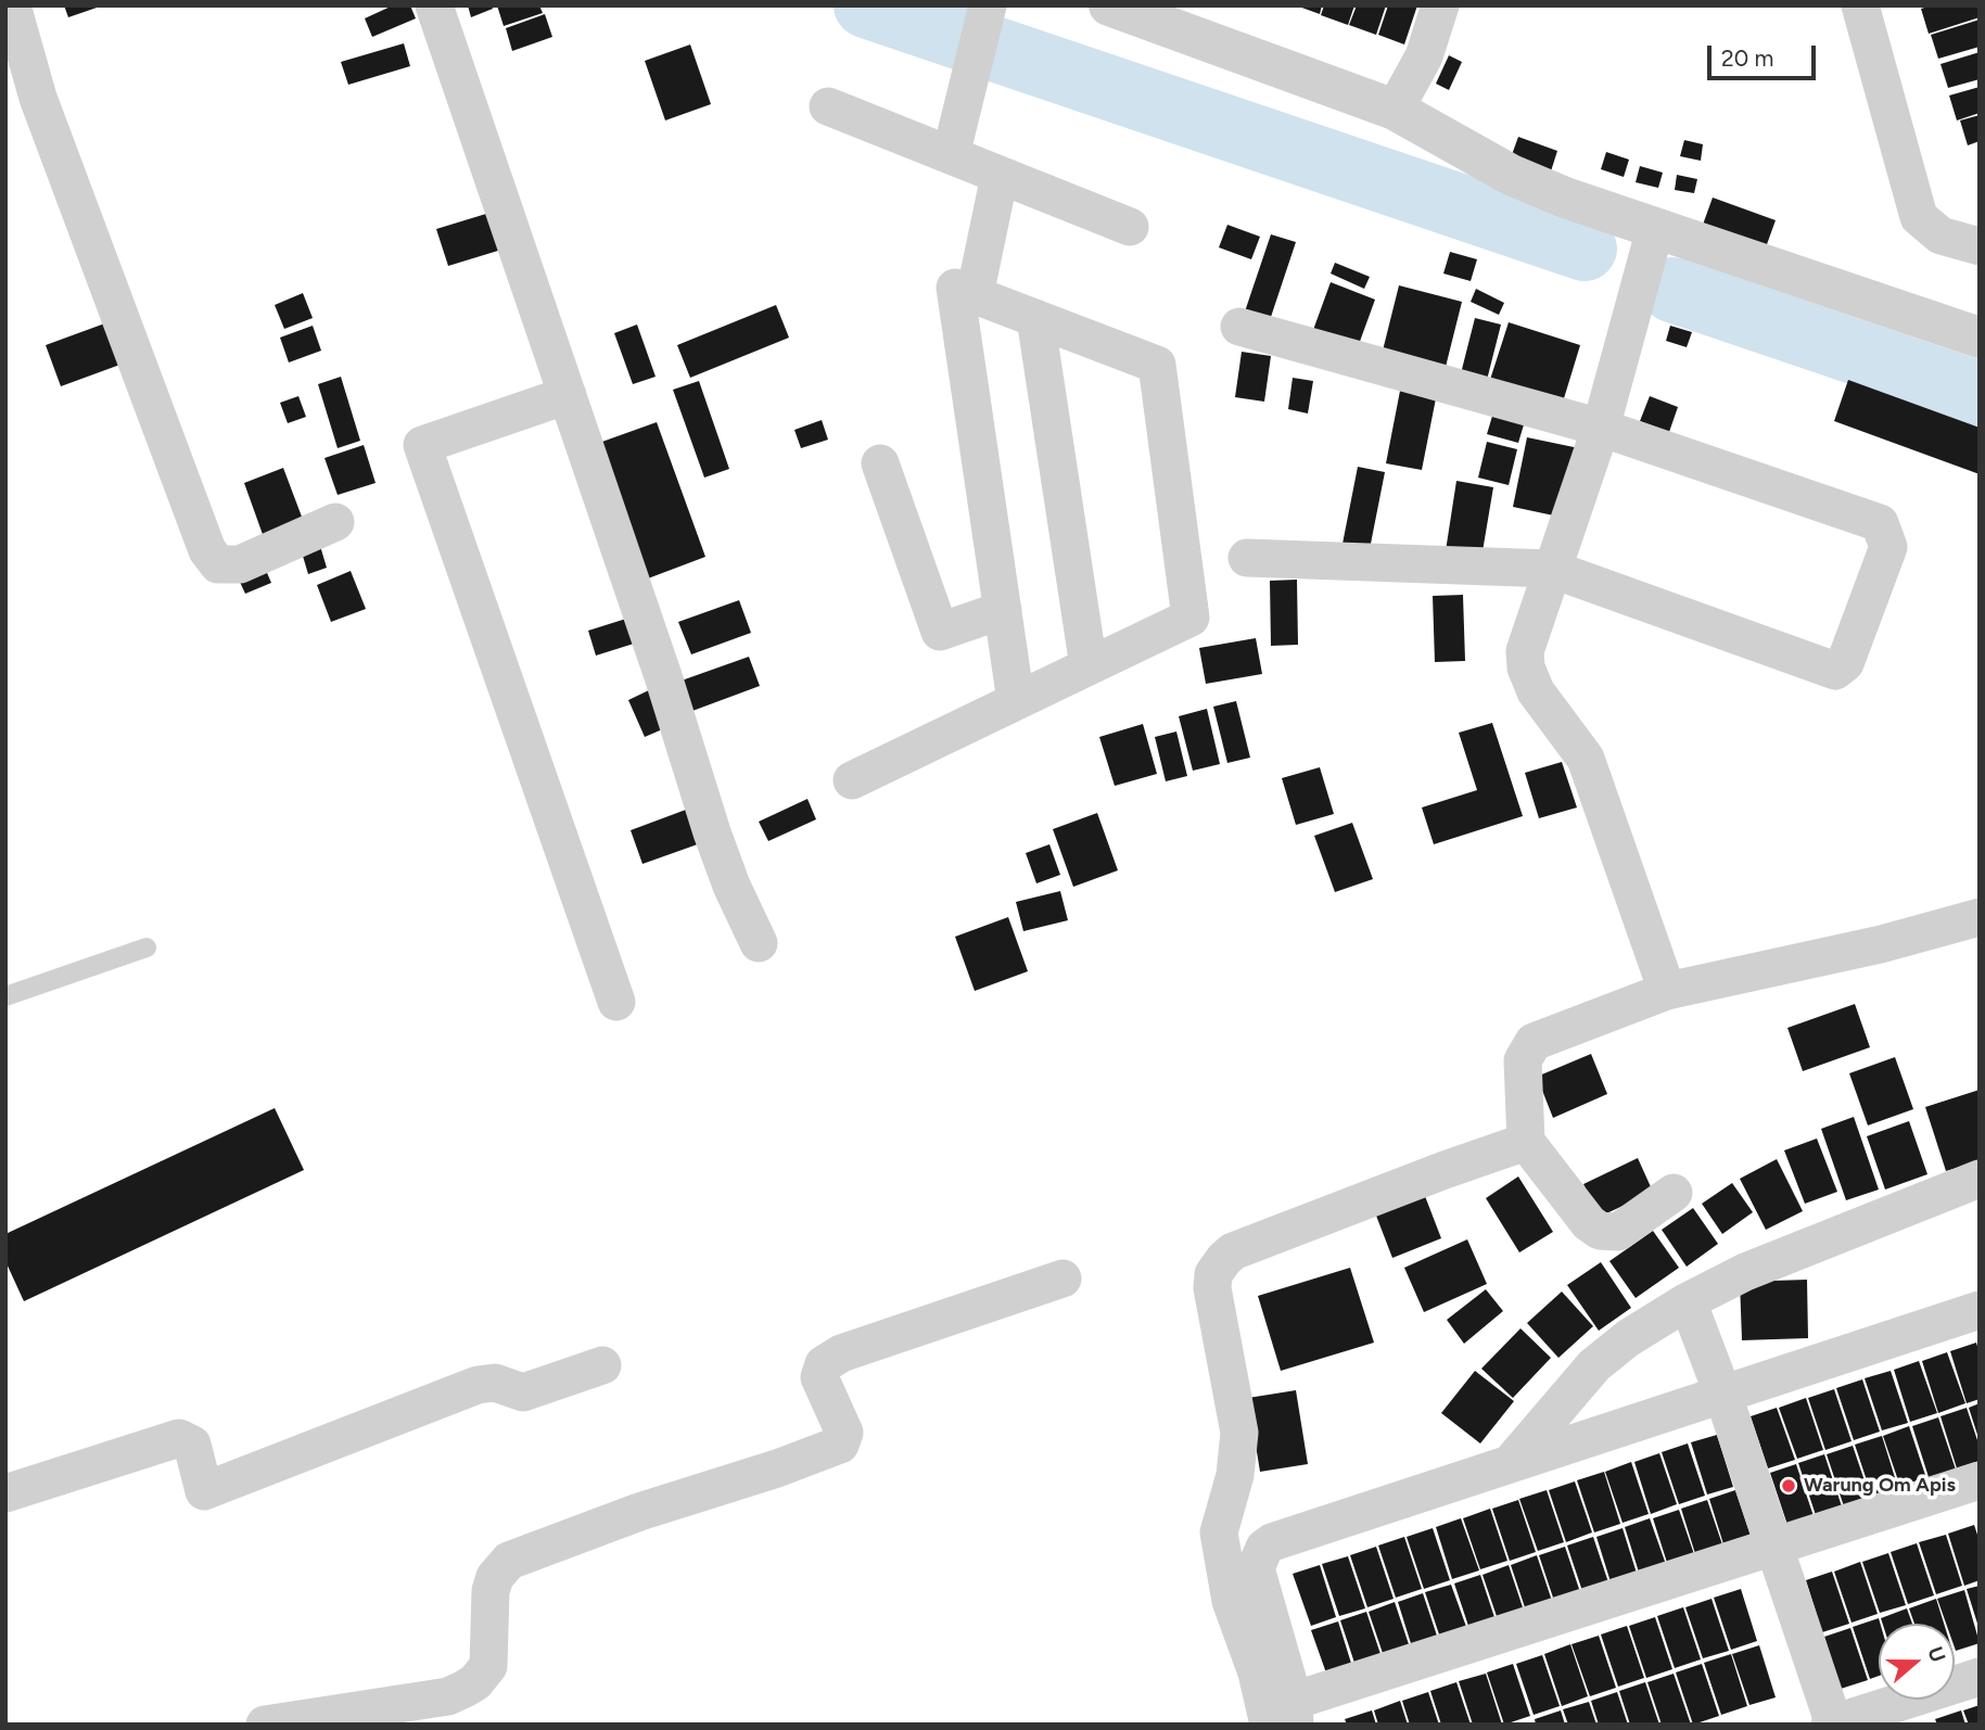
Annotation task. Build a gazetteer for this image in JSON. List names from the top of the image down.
{
  "places": ["Warung Om Apis"],
  "scale_bar": "20 m",
  "north": "right"
}
